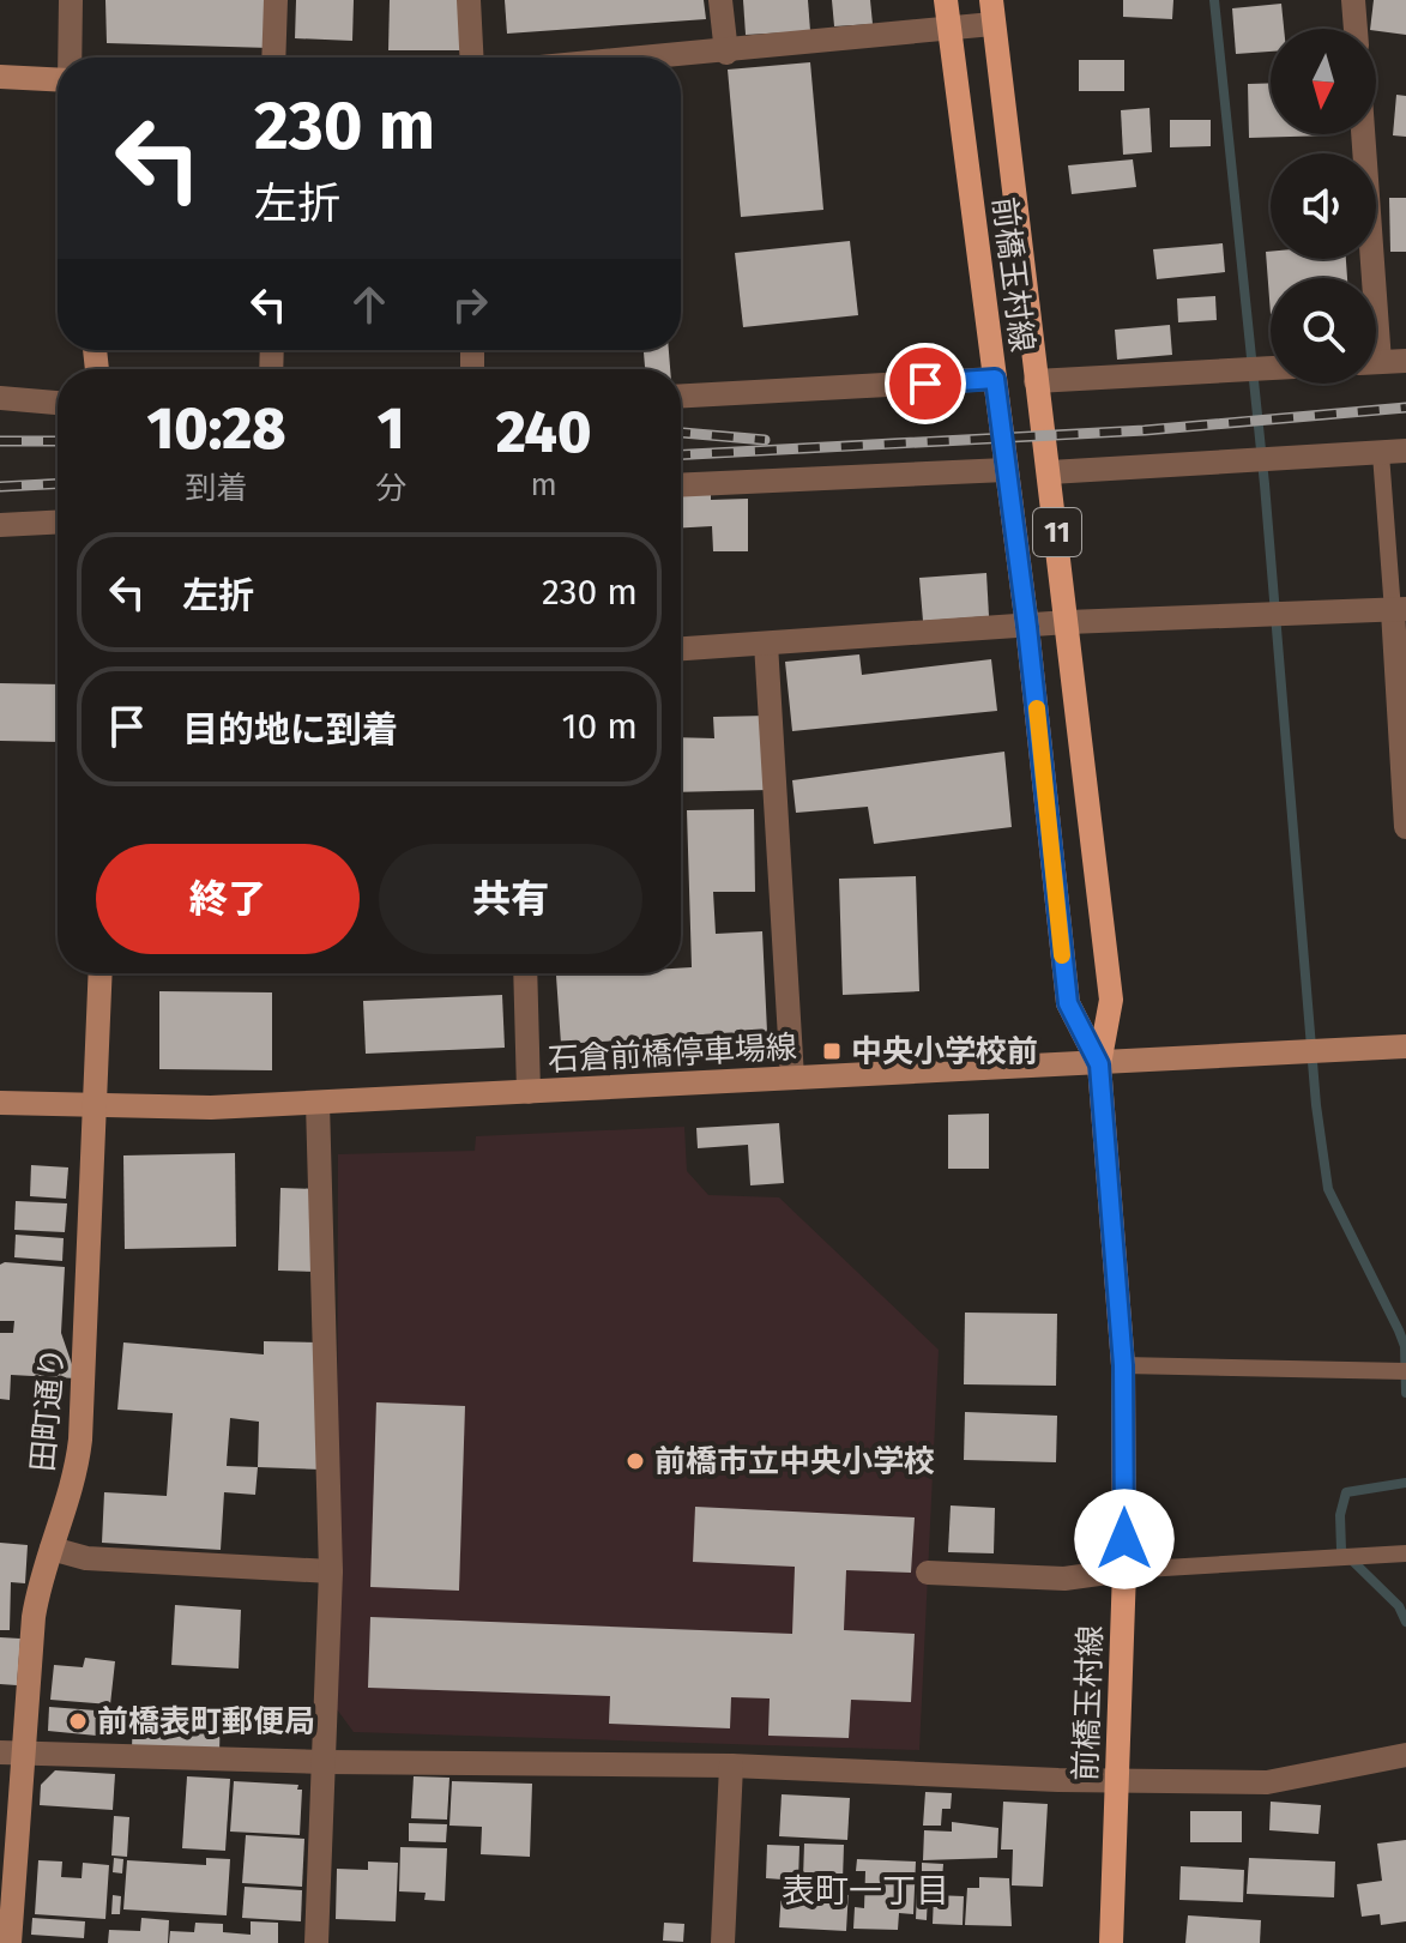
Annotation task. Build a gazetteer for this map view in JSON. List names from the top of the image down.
{
  "streets": {
    "main road": [
      "前橋玉村線",
      "11",
      "石倉前橋停車場線",
      "田町通り"
    ]
  },
  "crossings": [
    ["前橋玉村線", "石倉前橋停車場線"],
    ["石倉前橋停車場線", "田町通り"]
  ],
  "districts": ["表町一丁目"],
  "places": {
    "transit": ["中央小学校前"],
    "other": ["前橋市立中央小学校", "前橋表町郵便局"]
  },
  "north": "bottom",
  "page": {
    "turn": ["230 m", "左折"],
    "eta": [
      "10:28",
      "到着",
      "1",
      "分",
      "240",
      "m"
    ],
    "list": [
      {
        "name": "左折",
        "value": "230 m"
      },
      {
        "name": "目的地に到着",
        "value": "10 m"
      }
    ],
    "buttons": ["終了", "共有"]
  }
}
